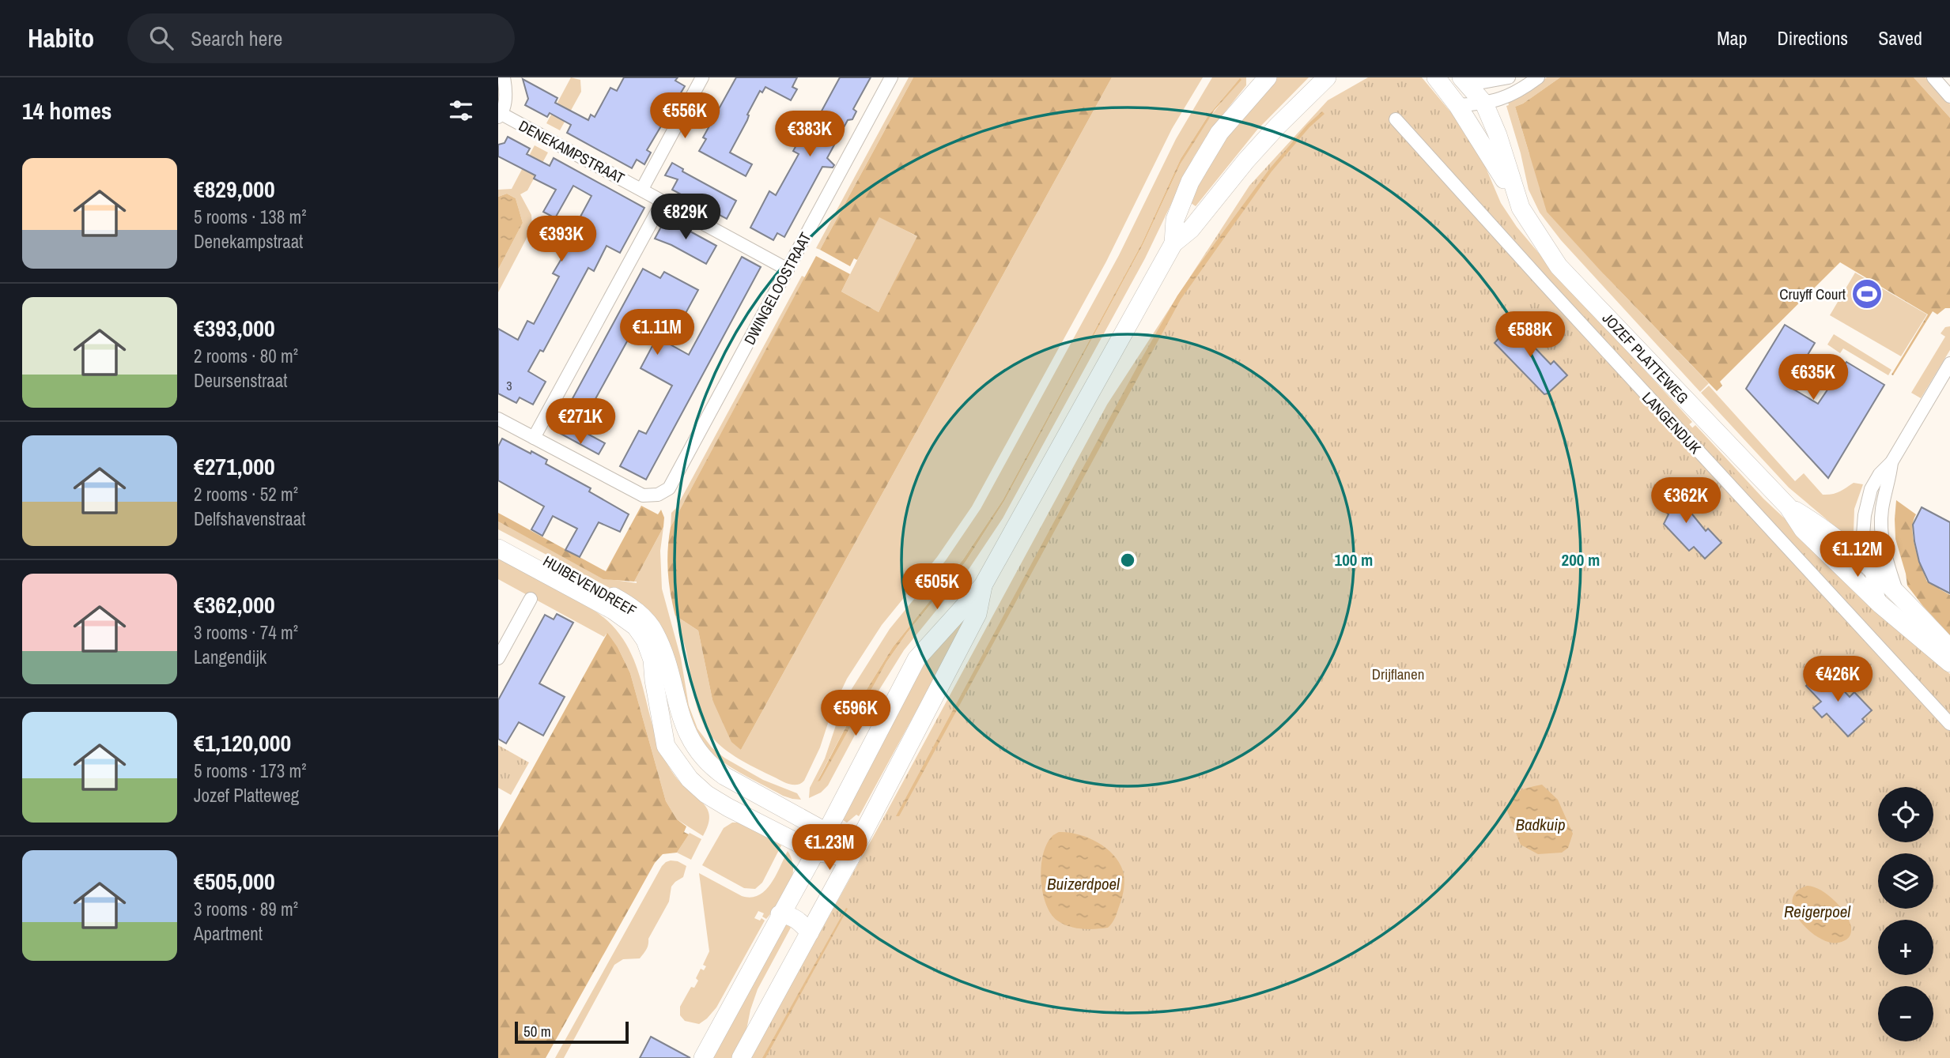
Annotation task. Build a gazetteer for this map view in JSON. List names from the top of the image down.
{
  "streets": {
    "street": [
      "DENEKAMPSTRAAT",
      "DWINGELOOSTRAAT",
      "JOZEF PLATTEWEG",
      "LANGENDIJK",
      "HUIBEVENDREEF"
    ]
  },
  "crossings": [
    ["DENEKAMPSTRAAT", "DWINGELOOSTRAAT"]
  ],
  "water": ["Badkuip", "Buizerdpoel", "Reigerpoel"],
  "parks": ["Drijflanen"],
  "places": {
    "sports": ["Cruyff Court"]
  },
  "house_numbers": ["3"],
  "scale_bar": "50 m",
  "page": {
    "header": "Habito",
    "search": "Search here",
    "nav": ["Map", "Directions", "Saved"],
    "heading": "14 homes",
    "price": [
      "€556K",
      "€383K",
      "€829K",
      "€393K",
      "€1.11M",
      "€588K",
      "€635K",
      "€271K",
      "€362K",
      "€1.12M",
      "€505K",
      "€426K",
      "€596K",
      "€1.23M"
    ],
    "list": [
      {
        "name": "€829,000",
        "note": "5 rooms · 138 m² · Denekampstraat"
      },
      {
        "name": "€393,000",
        "note": "2 rooms · 80 m² · Deursenstraat"
      },
      {
        "name": "€271,000",
        "note": "2 rooms · 52 m² · Delfshavenstraat"
      },
      {
        "name": "€362,000",
        "note": "3 rooms · 74 m² · Langendijk"
      },
      {
        "name": "€1,120,000",
        "note": "5 rooms · 173 m² · Jozef Platteweg"
      },
      {
        "name": "€505,000",
        "note": "3 rooms · 89 m² · Apartment"
      }
    ],
    "map_buttons": ["+", "−"],
    "scale": "50 m"
  },
  "rings": ["100 m", "200 m"]
}
